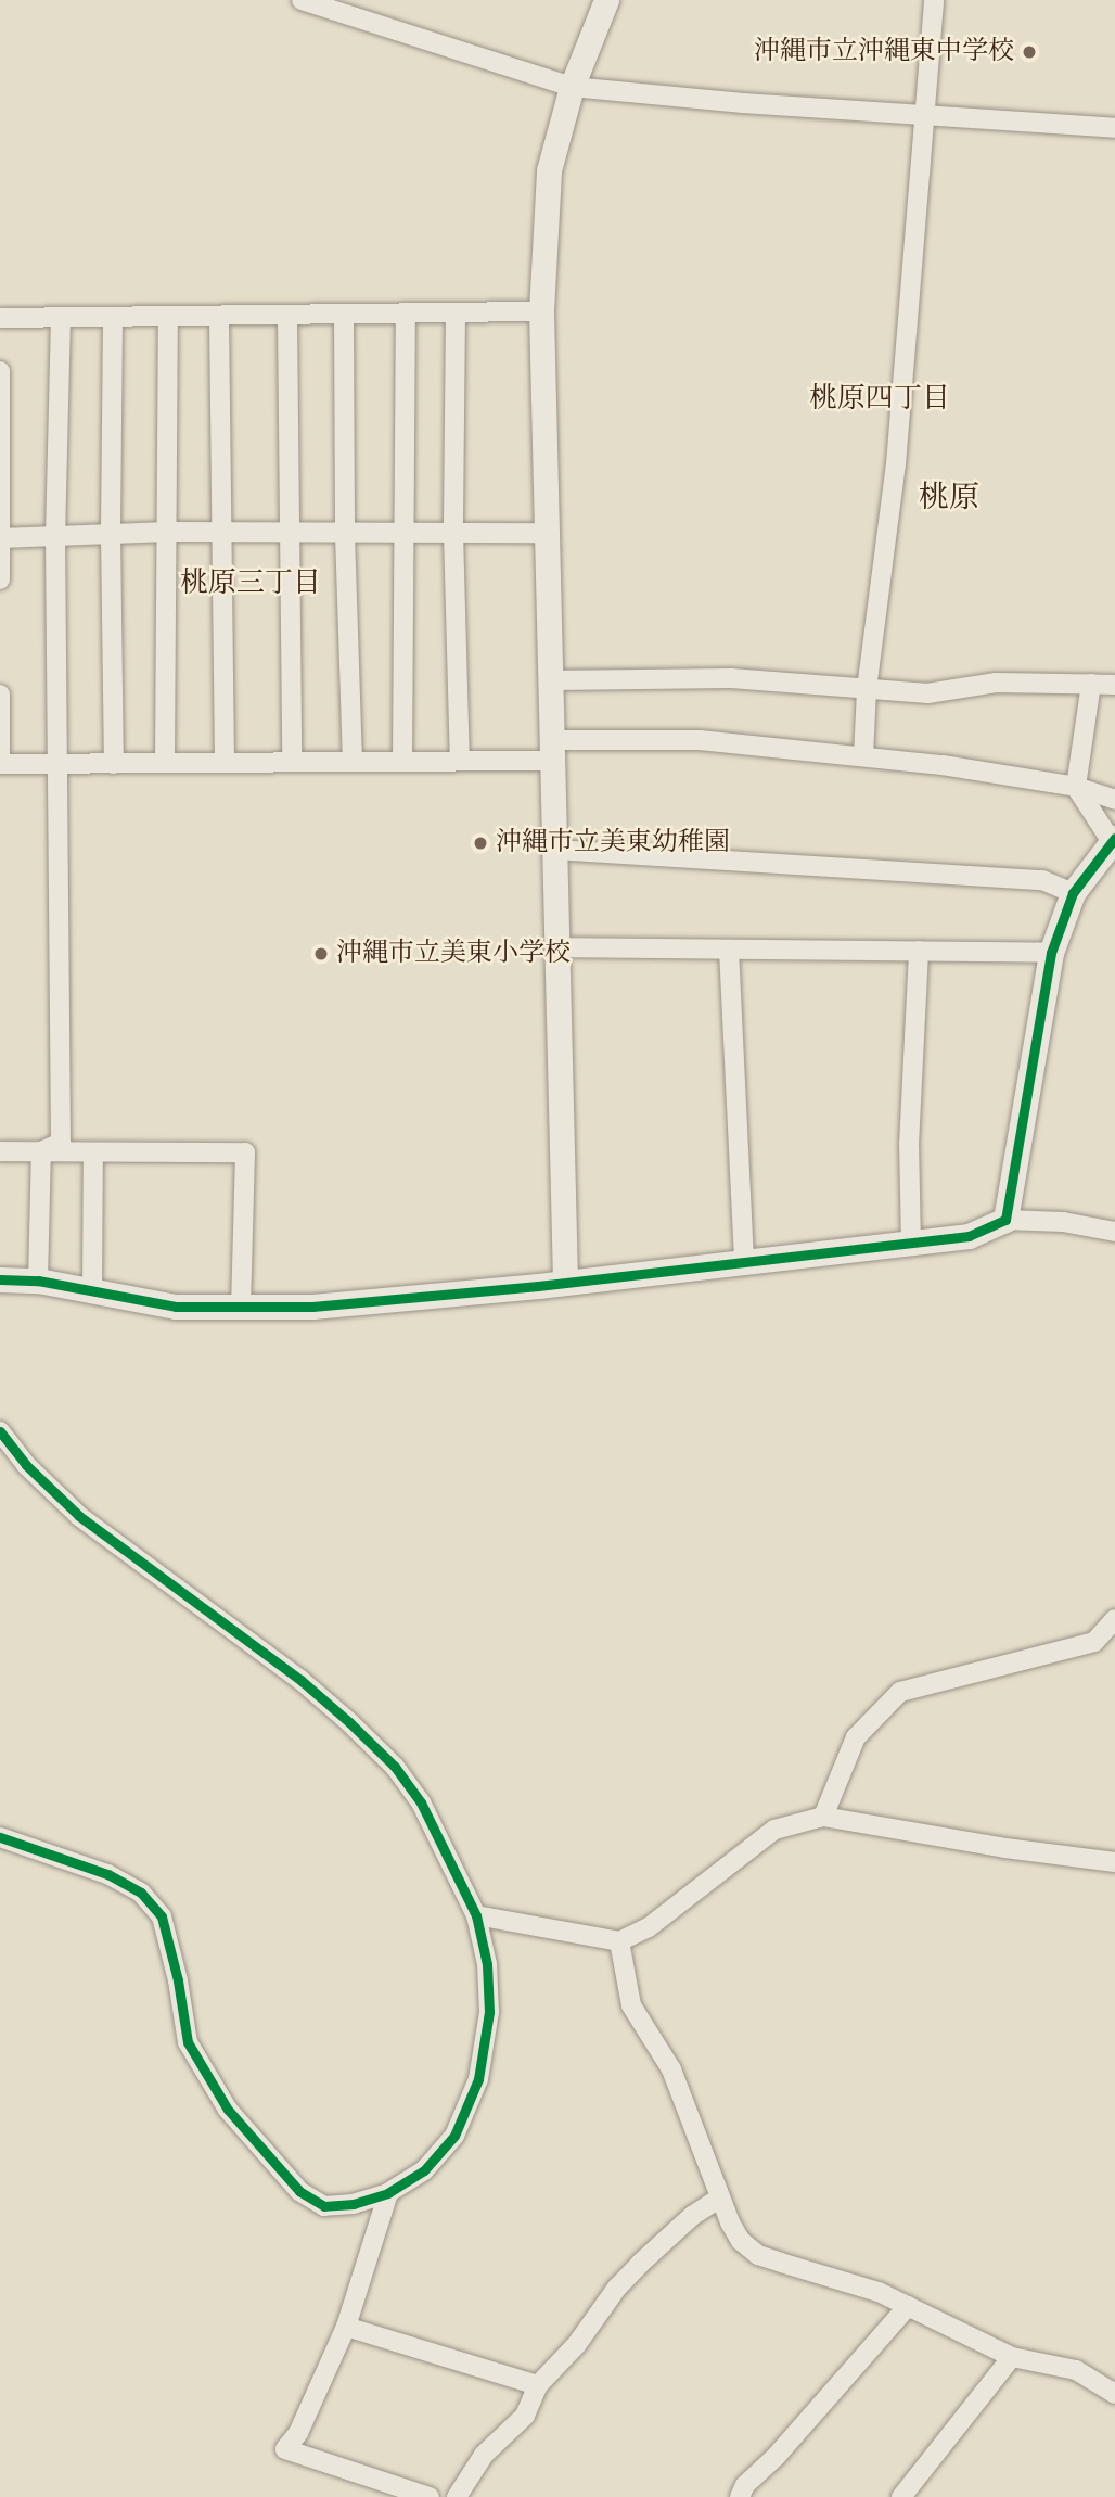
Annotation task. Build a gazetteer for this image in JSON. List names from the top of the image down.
{
  "districts": ["桃原四丁目", "桃原", "桃原三丁目"],
  "places": ["沖縄市立沖縄東中学校", "沖縄市立美東幼稚園", "沖縄市立美東小学校"]
}
